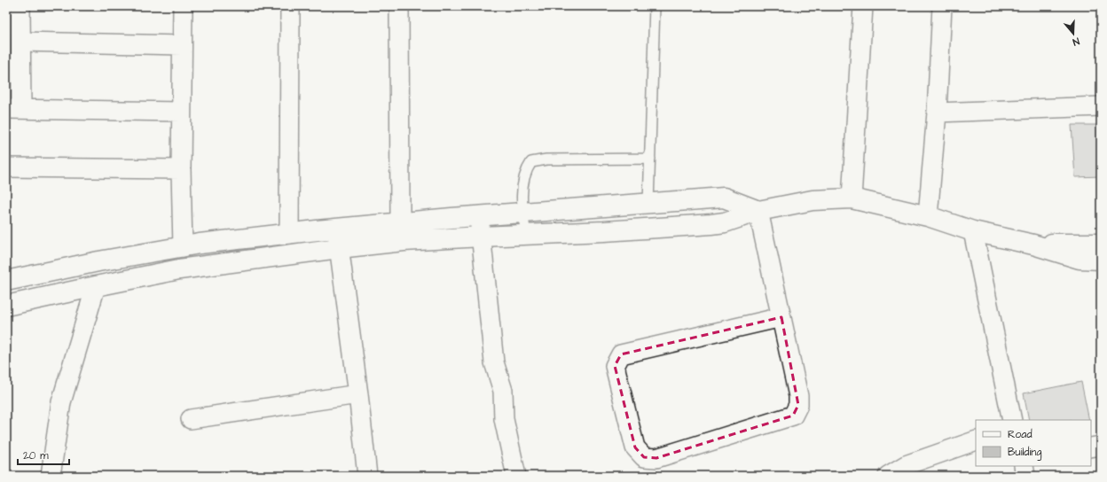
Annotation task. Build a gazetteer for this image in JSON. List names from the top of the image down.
{
  "legend": ["Road", "Building"],
  "scale_bar": "20 m",
  "north": "bottom"
}
